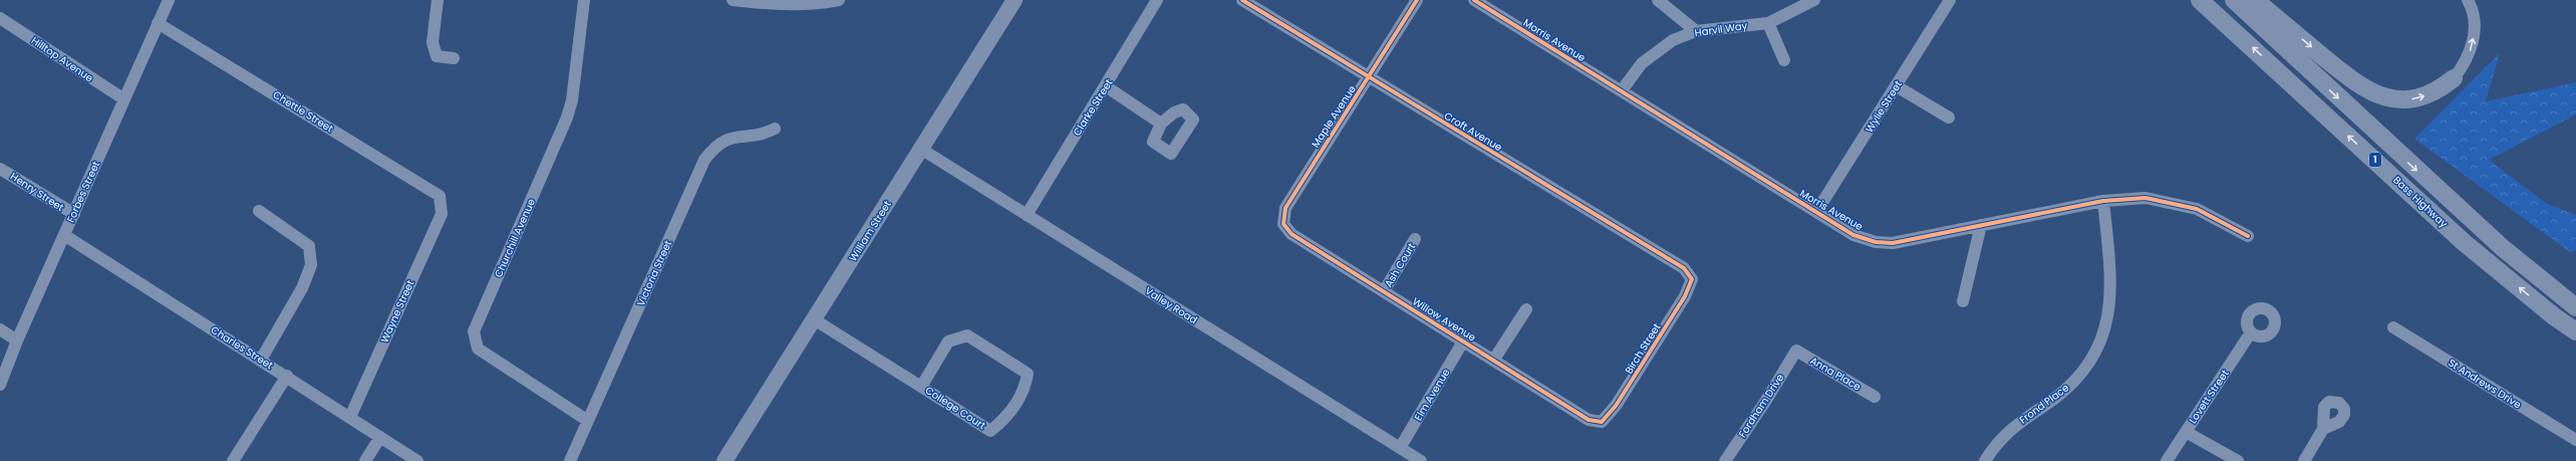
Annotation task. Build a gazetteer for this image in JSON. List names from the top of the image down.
{
  "streets": {
    "highway": ["1", "Bass Highway"],
    "main road": ["William Street"],
    "street": [
      "Harvil Way",
      "Morris Avenue",
      "Hilltop Avenue",
      "Wylie Street",
      "Clarke Street",
      "Chettle Street",
      "Maple Avenue",
      "Croft Avenue",
      "Henry Street",
      "Forbes Street",
      "Churchill Avenue",
      "Ash Court",
      "Victoria Street",
      "Valley Road",
      "Wayne Street",
      "Willow Avenue",
      "Charles Street",
      "Birch Street",
      "Anna Place",
      "St Andrews Drive",
      "Elm Avenue",
      "Lovett Street",
      "Frond Place",
      "Fordham Drive",
      "College Court"
    ]
  },
  "crossings": [
    ["Harvil Way", "Morris Avenue"],
    ["Morris Avenue", "Wylie Street"],
    ["Morris Avenue", "Frond Place"],
    ["Hilltop Avenue", "Forbes Street"],
    ["Clarke Street", "Valley Road"],
    ["Chettle Street", "Forbes Street"],
    ["Chettle Street", "Wayne Street"],
    ["Maple Avenue", "Croft Avenue"],
    ["Maple Avenue", "Willow Avenue"],
    ["Croft Avenue", "Birch Street"],
    ["Henry Street", "Forbes Street"],
    ["Forbes Street", "Charles Street"],
    ["William Street", "Valley Road"],
    ["William Street", "College Court"],
    ["Churchill Avenue", "Victoria Street"],
    ["Ash Court", "Willow Avenue"],
    ["Valley Road", "Elm Avenue"],
    ["Wayne Street", "Charles Street"],
    ["Willow Avenue", "Birch Street"],
    ["Willow Avenue", "Elm Avenue"],
    ["Anna Place", "Fordham Drive"]
  ]
}
